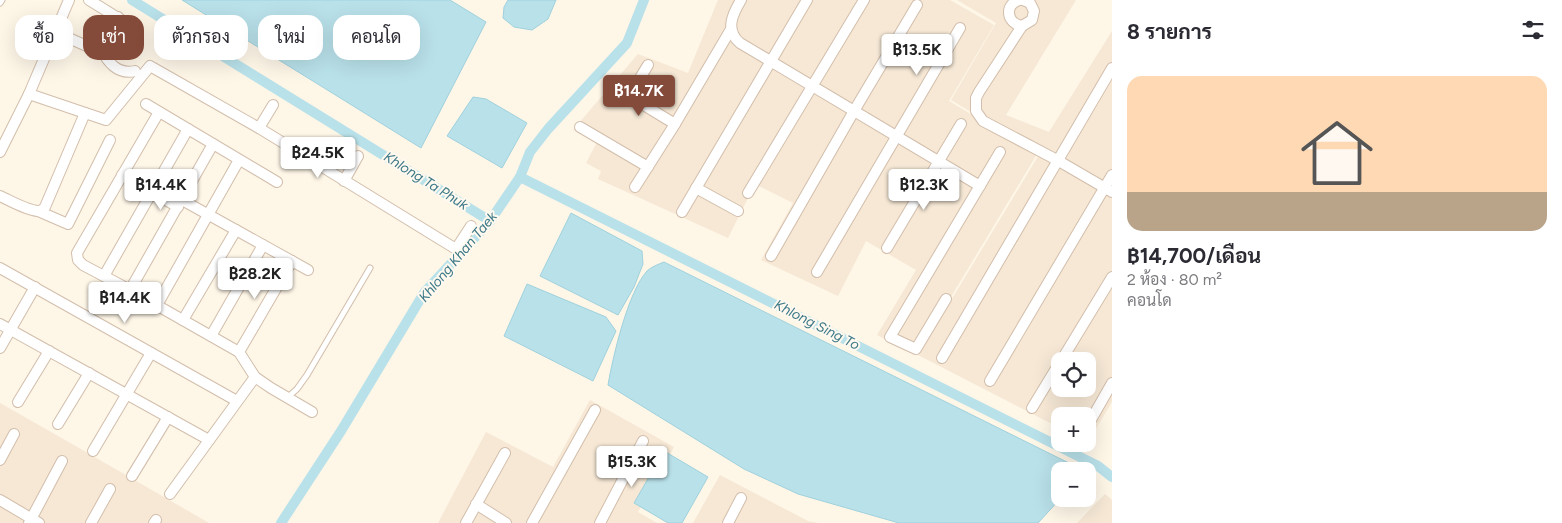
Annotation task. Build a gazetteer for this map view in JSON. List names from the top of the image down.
{
  "water": ["Khlong Ta Phuk", "Khlong Khan Taek", "Khlong Sing To"],
  "page": {
    "heading": "8 รายการ",
    "chip": [
      "ซื้อ",
      "เช่า",
      "ตัวกรอง",
      "ใหม่",
      "คอนโด"
    ],
    "price": [
      "฿13.5K",
      "฿14.7K",
      "฿24.5K",
      "฿14.4K",
      "฿12.3K",
      "฿28.2K",
      "฿14.4K",
      "฿15.3K"
    ],
    "list": [
      {
        "name": "฿14,700/เดือน",
        "note": "2 ห้อง · 80 m² · คอนโด"
      }
    ],
    "map_buttons": ["+", "−"]
  }
}
